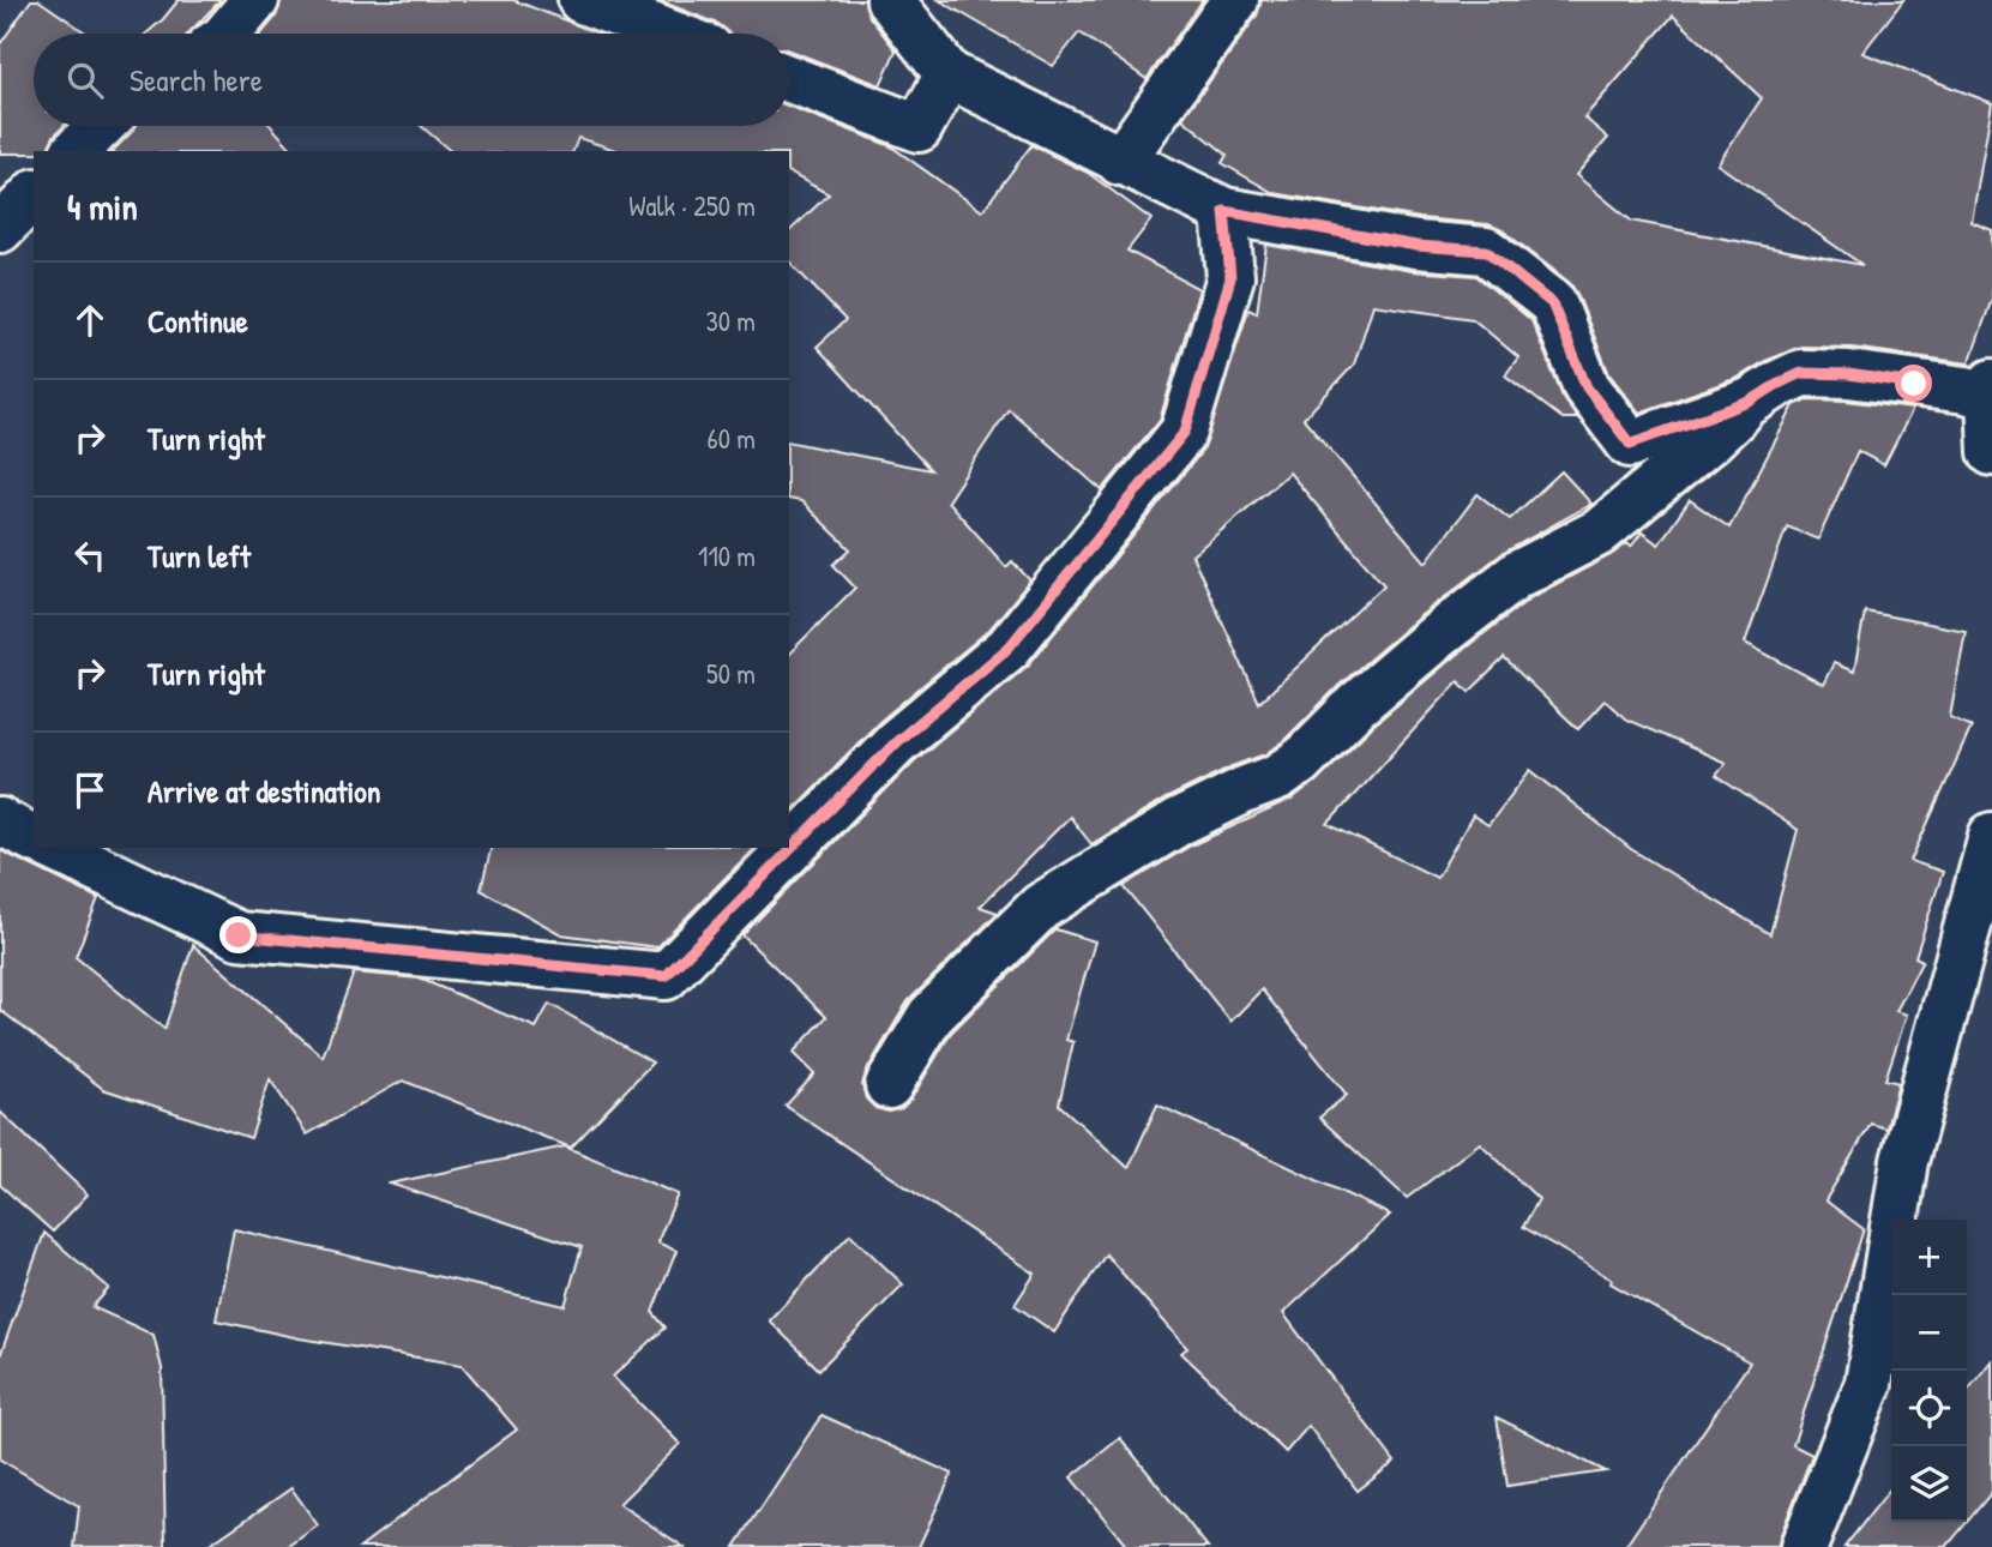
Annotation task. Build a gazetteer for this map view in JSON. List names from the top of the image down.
{
  "page": {
    "search": "Search here",
    "heading": ["4 min", "Walk · 250 m"],
    "list": [
      ["Continue", "30 m"],
      ["Turn right", "60 m"],
      ["Turn left", "110 m"],
      ["Turn right", "50 m"],
      "Arrive at destination"
    ],
    "map_buttons": ["+", "−"]
  }
}
